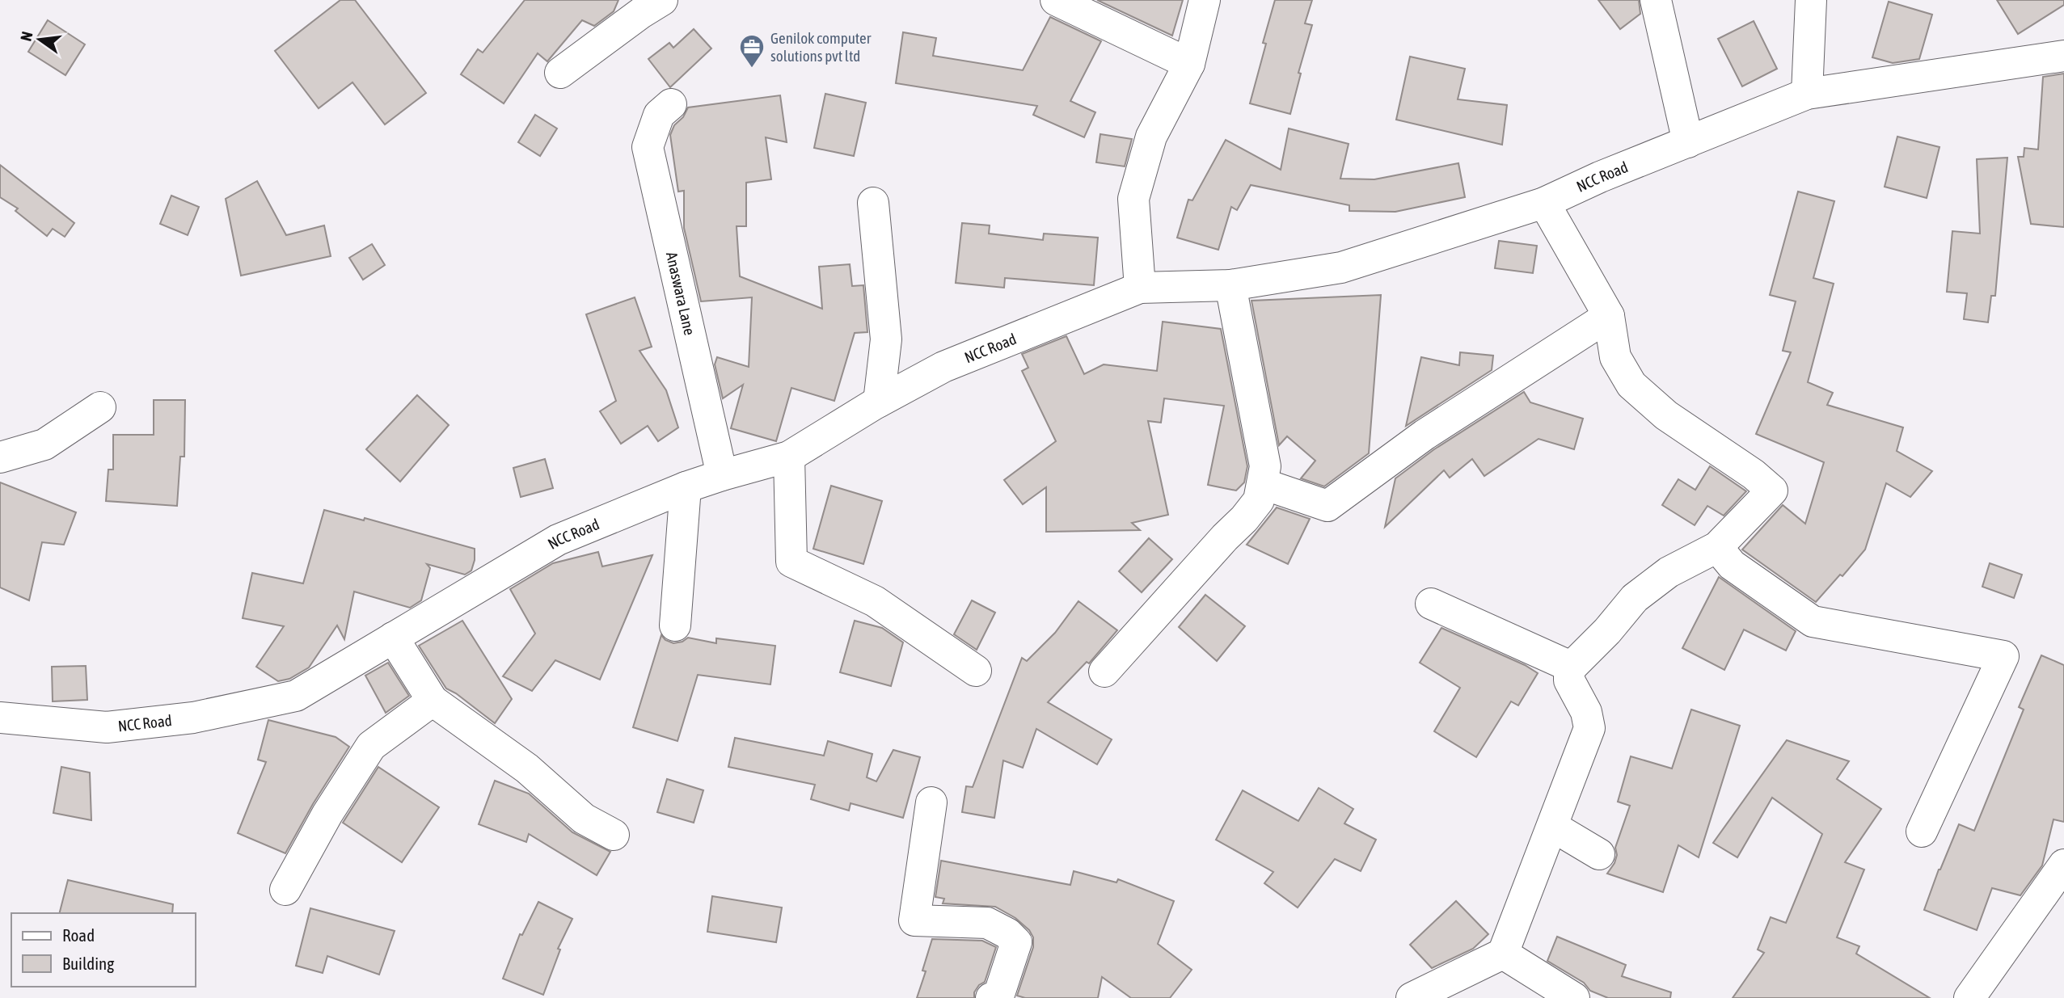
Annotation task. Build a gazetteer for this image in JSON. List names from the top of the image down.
{
  "streets": {
    "street": ["NCC Road", "Anaswara Lane"]
  },
  "crossings": [
    ["NCC Road", "Anaswara Lane"]
  ],
  "places": {
    "office": ["Genilok computer solutions pvt ltd"]
  },
  "legend": ["Road", "Building"],
  "north": "left"
}
